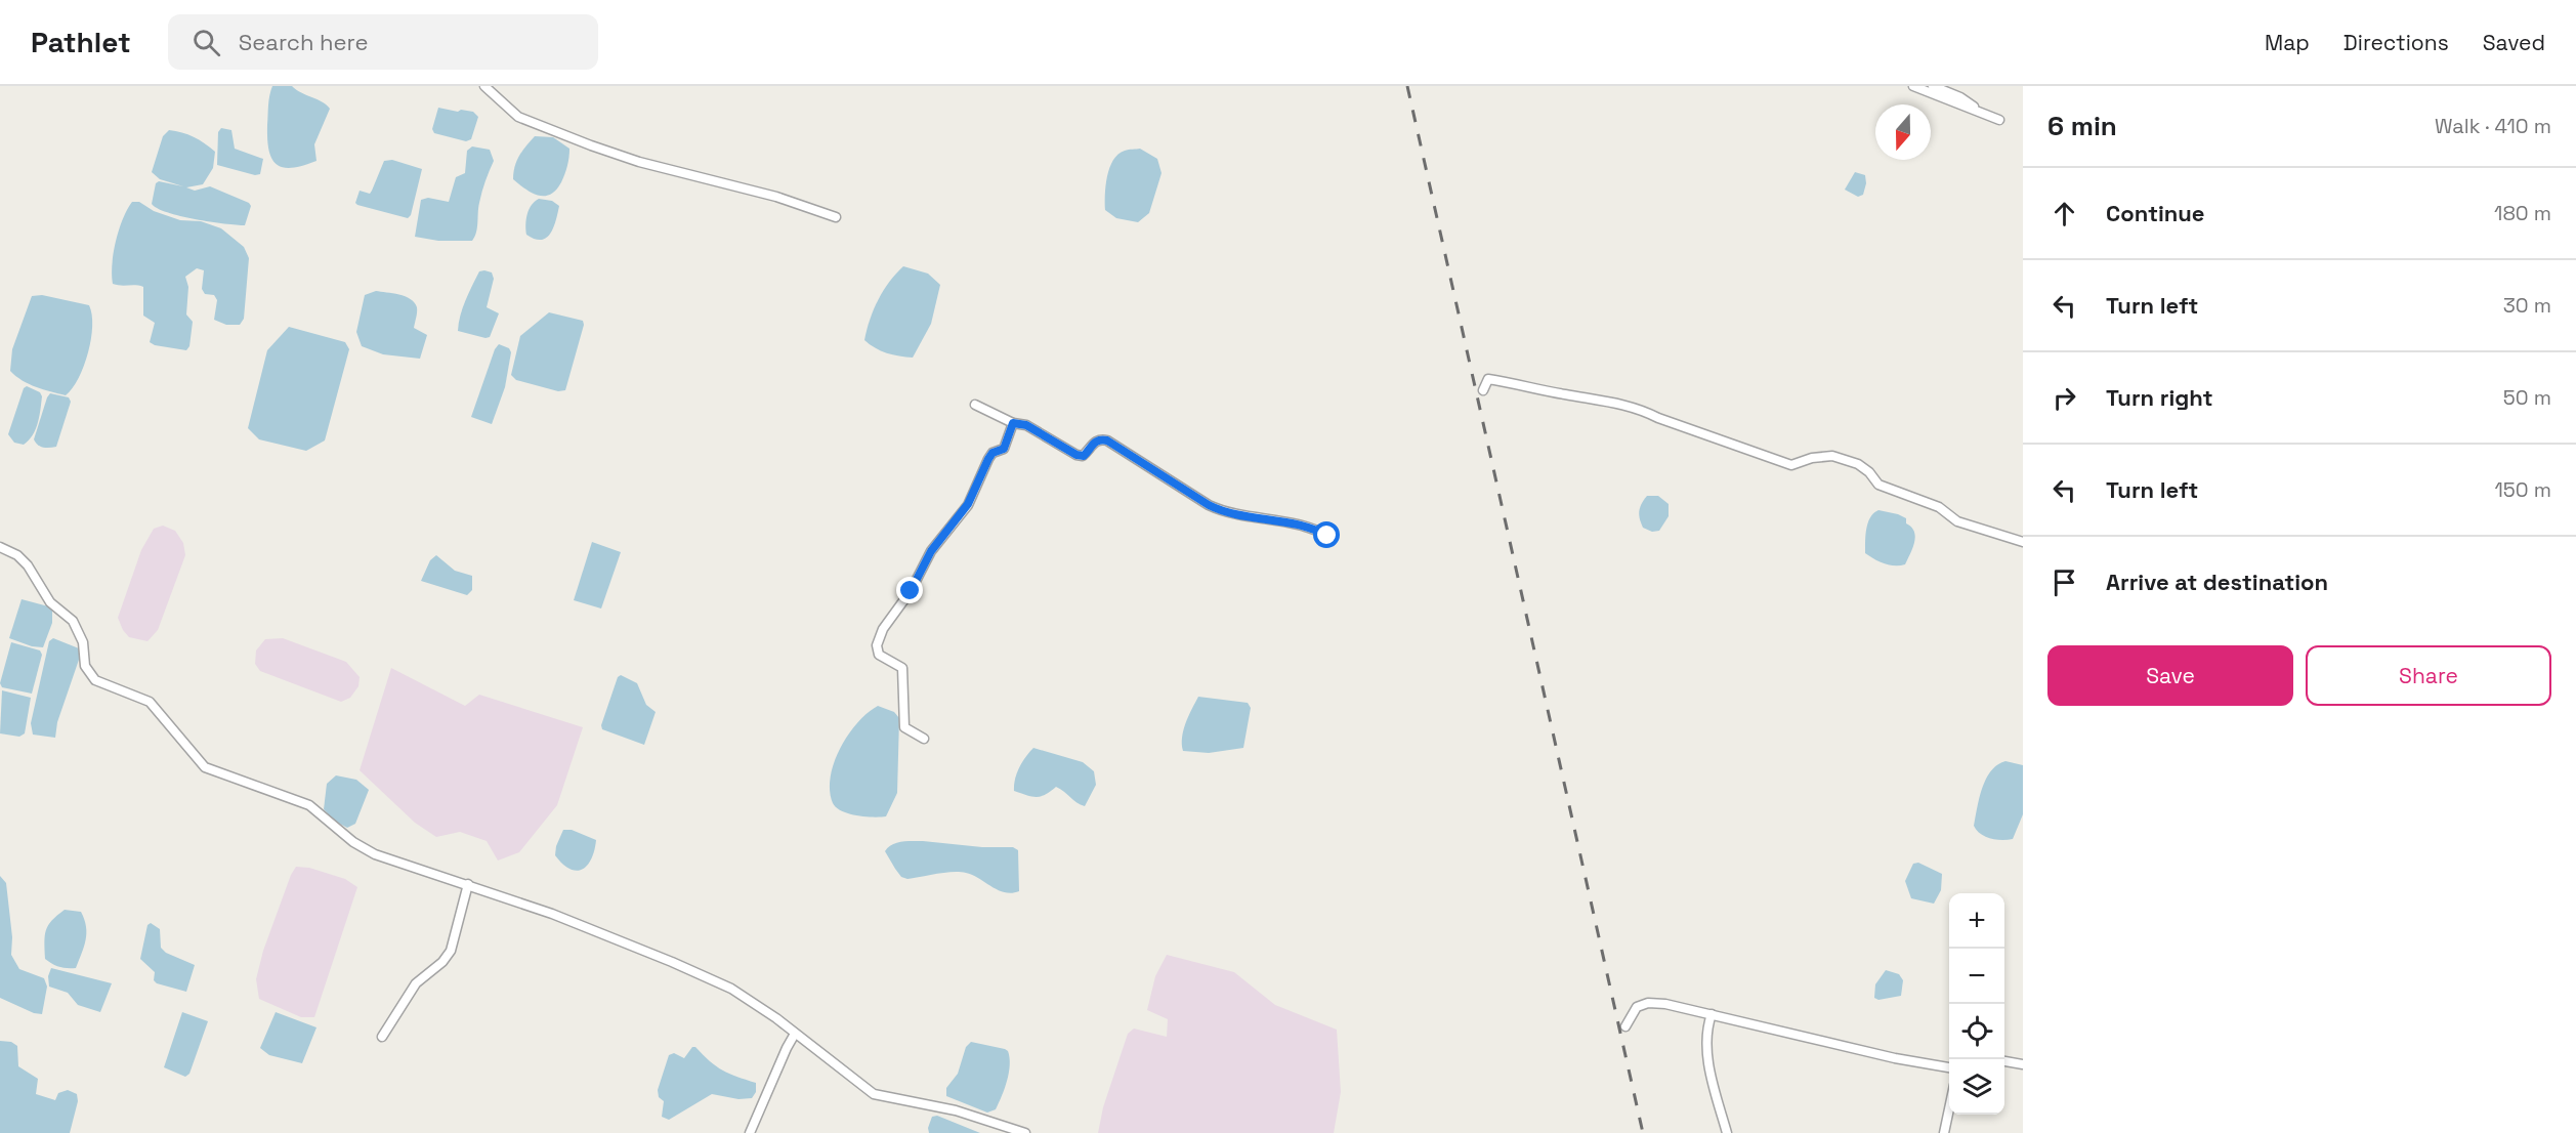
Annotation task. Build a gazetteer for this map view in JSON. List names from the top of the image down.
{
  "north": "bottom",
  "page": {
    "header": "Pathlet",
    "search": "Search here",
    "nav": ["Map", "Directions", "Saved"],
    "heading": ["6 min", "Walk · 410 m"],
    "list": [
      ["Continue", "180 m"],
      ["Turn left", "30 m"],
      ["Turn right", "50 m"],
      ["Turn left", "150 m"],
      "Arrive at destination"
    ],
    "buttons": ["Save", "Share"],
    "map_buttons": ["+", "−"]
  }
}
